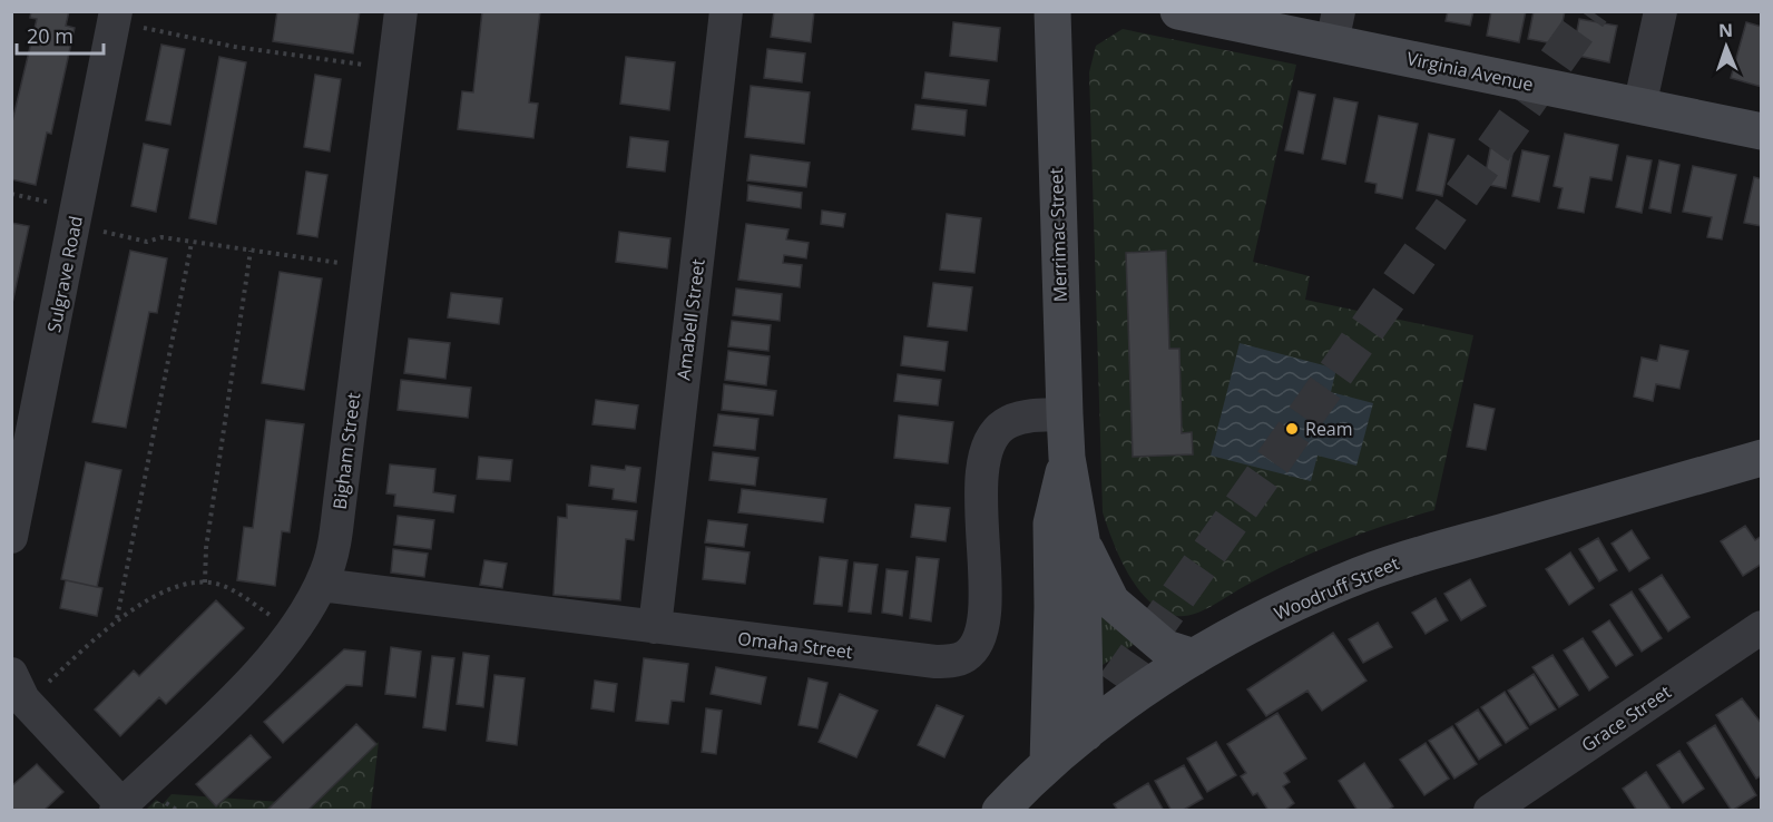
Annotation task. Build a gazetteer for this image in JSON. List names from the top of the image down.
{
  "streets": {
    "street": [
      "Virginia Avenue",
      "Merrimac Street",
      "Sulgrave Road",
      "Amabell Street",
      "Bigham Street",
      "Woodruff Street",
      "Omaha Street",
      "Grace Street"
    ]
  },
  "crossings": [
    ["Merrimac Street", "Woodruff Street"],
    ["Merrimac Street", "Omaha Street"],
    ["Amabell Street", "Omaha Street"],
    ["Bigham Street", "Omaha Street"]
  ],
  "places": ["Ream"],
  "scale_bar": "20 m",
  "north": "top"
}
